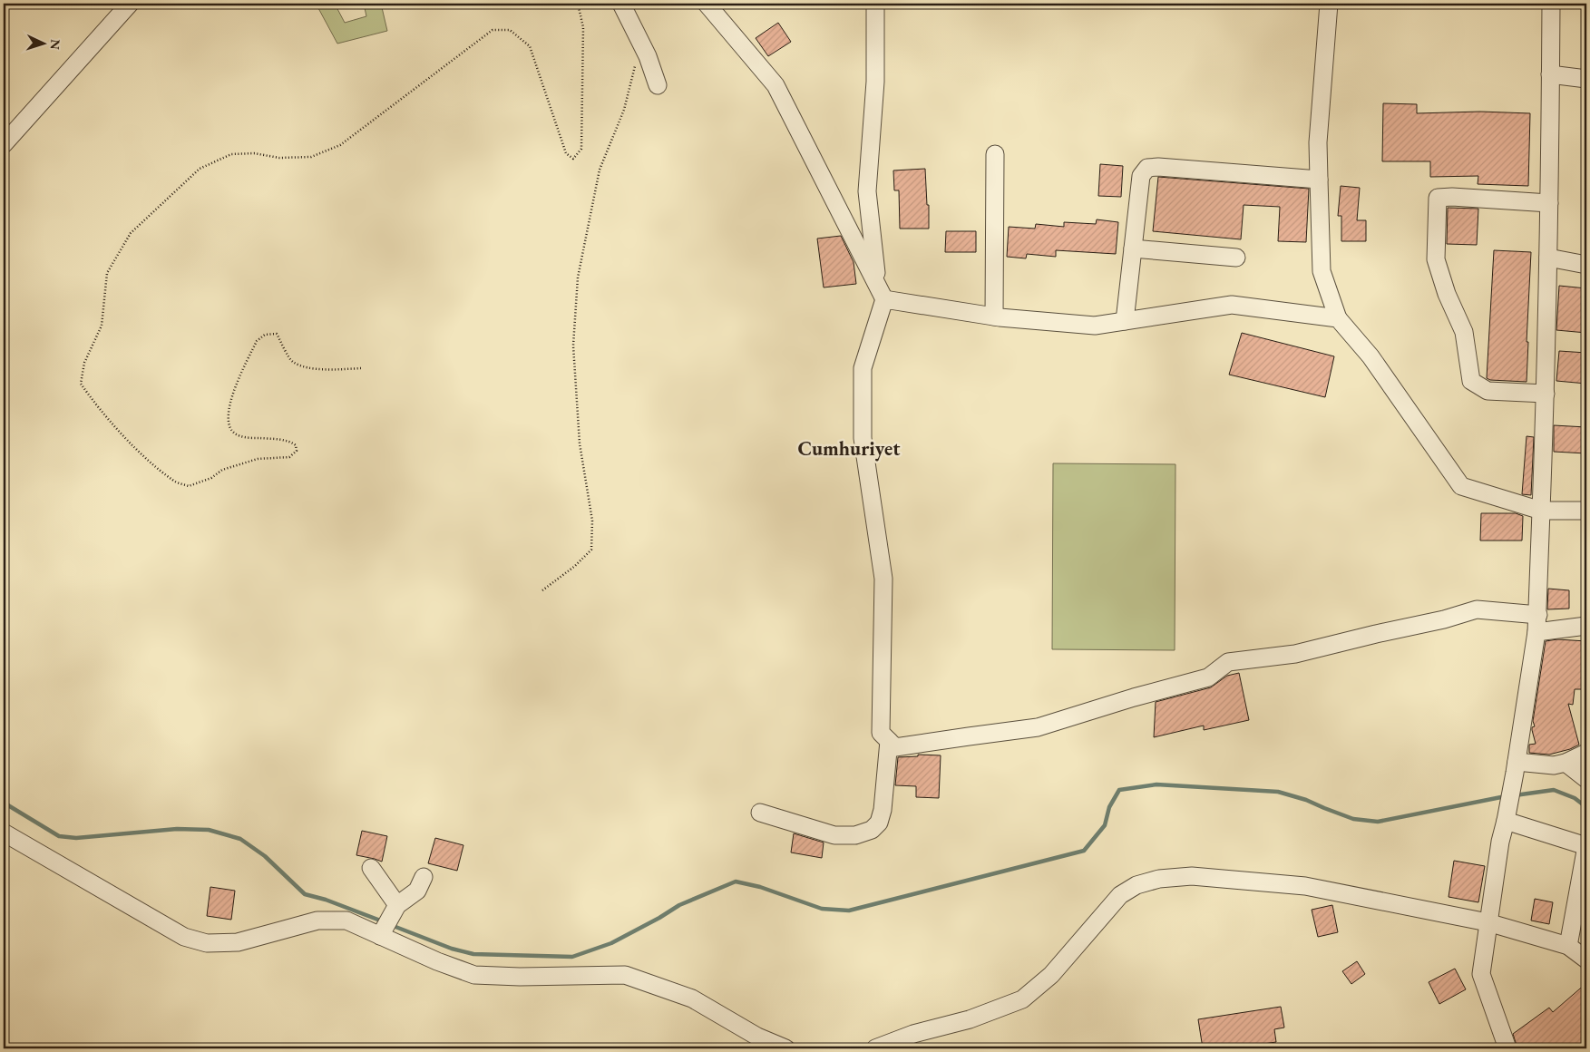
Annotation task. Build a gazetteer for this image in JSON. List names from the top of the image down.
{
  "districts": ["Cumhuriyet"],
  "north": "right"
}
